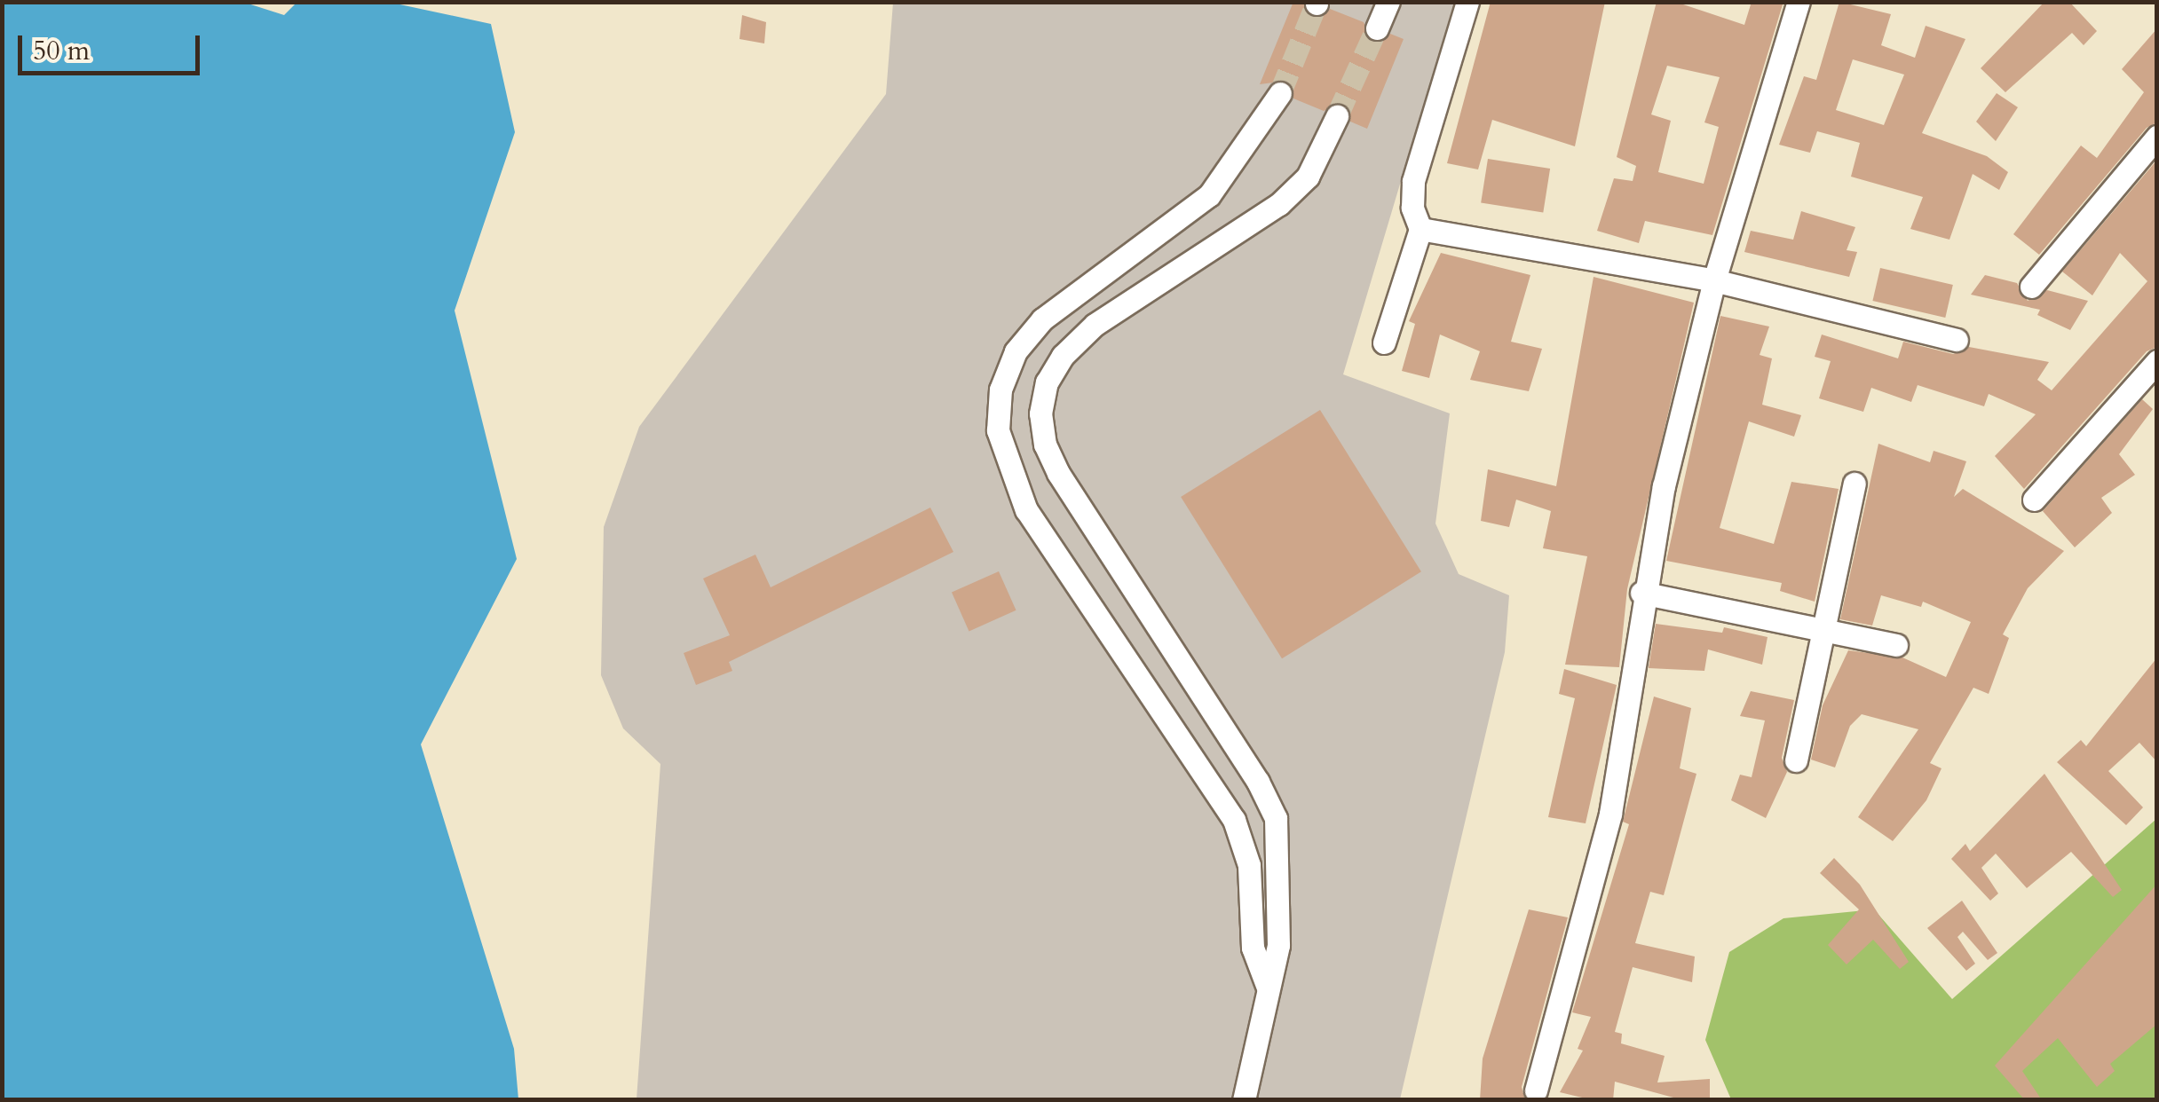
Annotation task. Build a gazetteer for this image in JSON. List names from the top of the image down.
{
  "scale_bar": "50 m"
}
